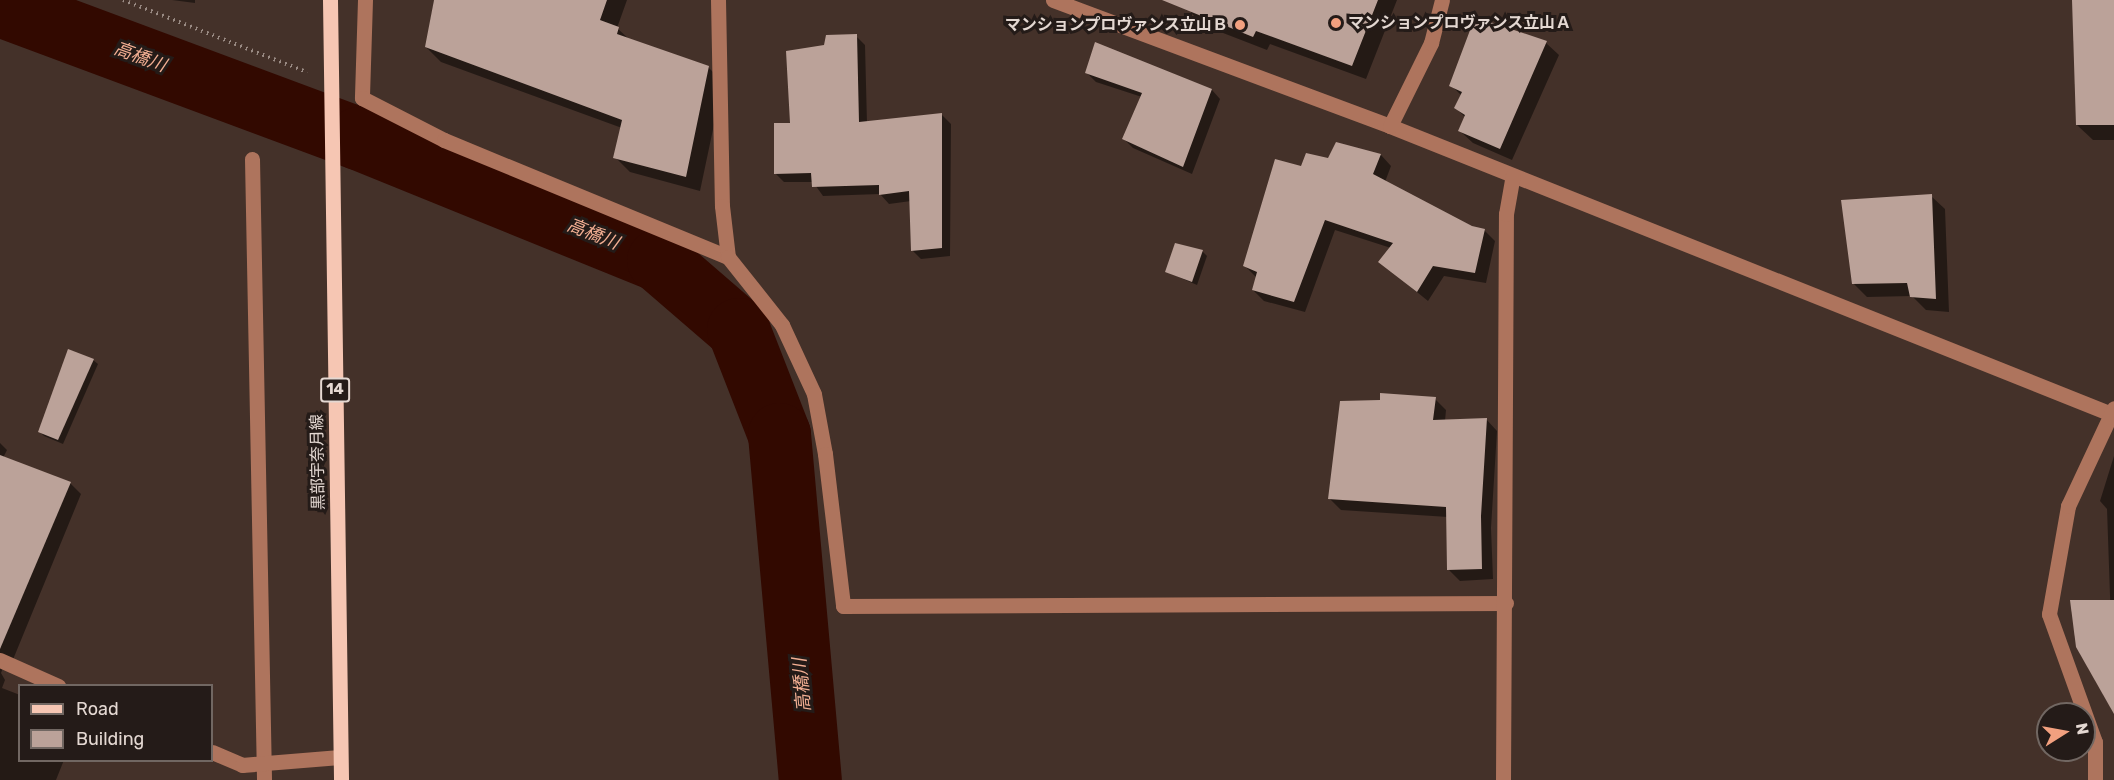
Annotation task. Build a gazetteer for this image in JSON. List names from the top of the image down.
{
  "streets": {
    "main road": ["14", "黒部宇奈月線"]
  },
  "water": ["高橋川"],
  "places": ["マンションプロヴァンス立山Ａ", "マンションプロヴァンス立山Ｂ"],
  "legend": ["Road", "Building"],
  "north": "right"
}
